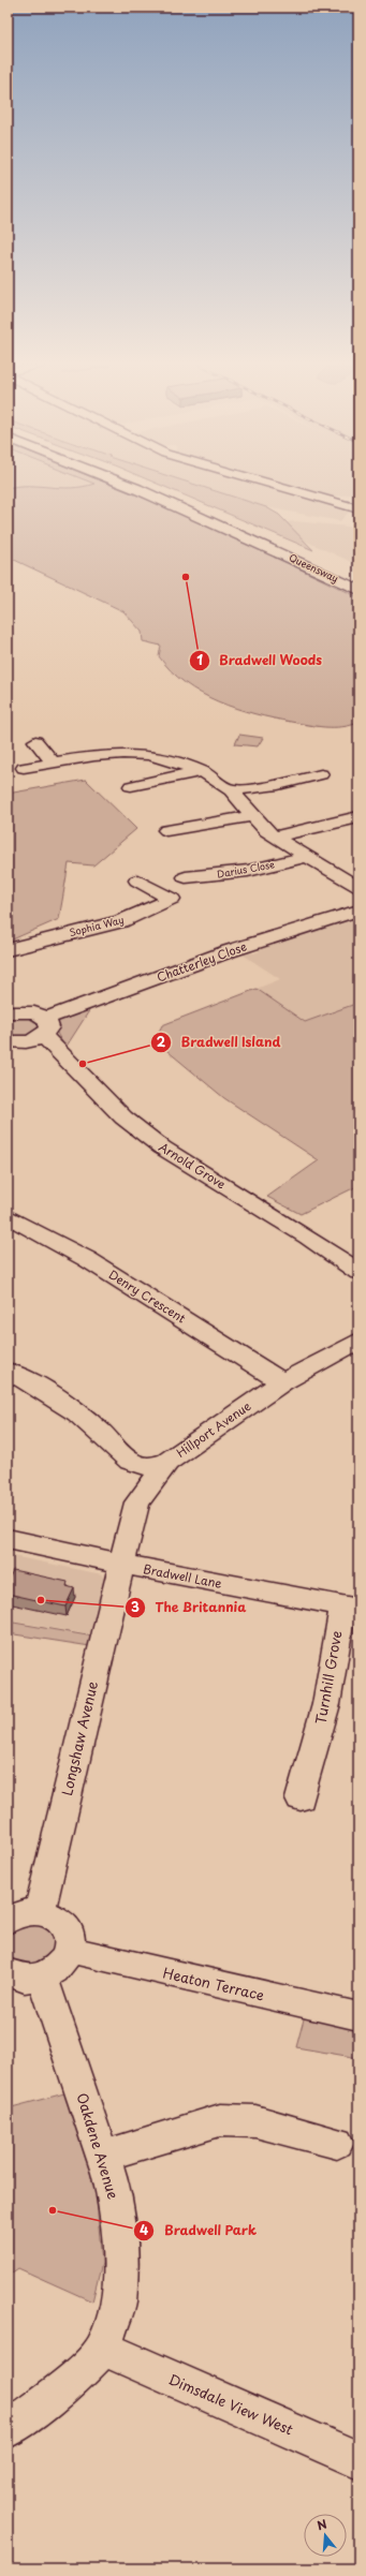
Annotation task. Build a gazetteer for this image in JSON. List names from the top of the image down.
{
  "streets": {
    "highway": ["Queensway"],
    "street": [
      "Darius Close",
      "Sophia Way",
      "Chatterley Close",
      "Arnold Grove",
      "Denry Crescent",
      "Hillport Avenue",
      "Bradwell Lane",
      "Turnhill Grove",
      "Longshaw Avenue",
      "Heaton Terrace",
      "Oakdene Avenue",
      "Dimsdale View West"
    ]
  },
  "crossings": [
    ["Chatterley Close", "Arnold Grove"],
    ["Denry Crescent", "Hillport Avenue"],
    ["Hillport Avenue", "Bradwell Lane"],
    ["Hillport Avenue", "Longshaw Avenue"],
    ["Bradwell Lane", "Turnhill Grove"],
    ["Bradwell Lane", "Longshaw Avenue"],
    ["Oakdene Avenue", "Dimsdale View West"]
  ],
  "places": [
    "Bradwell Woods",
    "Bradwell Island",
    "The Britannia",
    "Bradwell Park"
  ],
  "north": "top"
}
